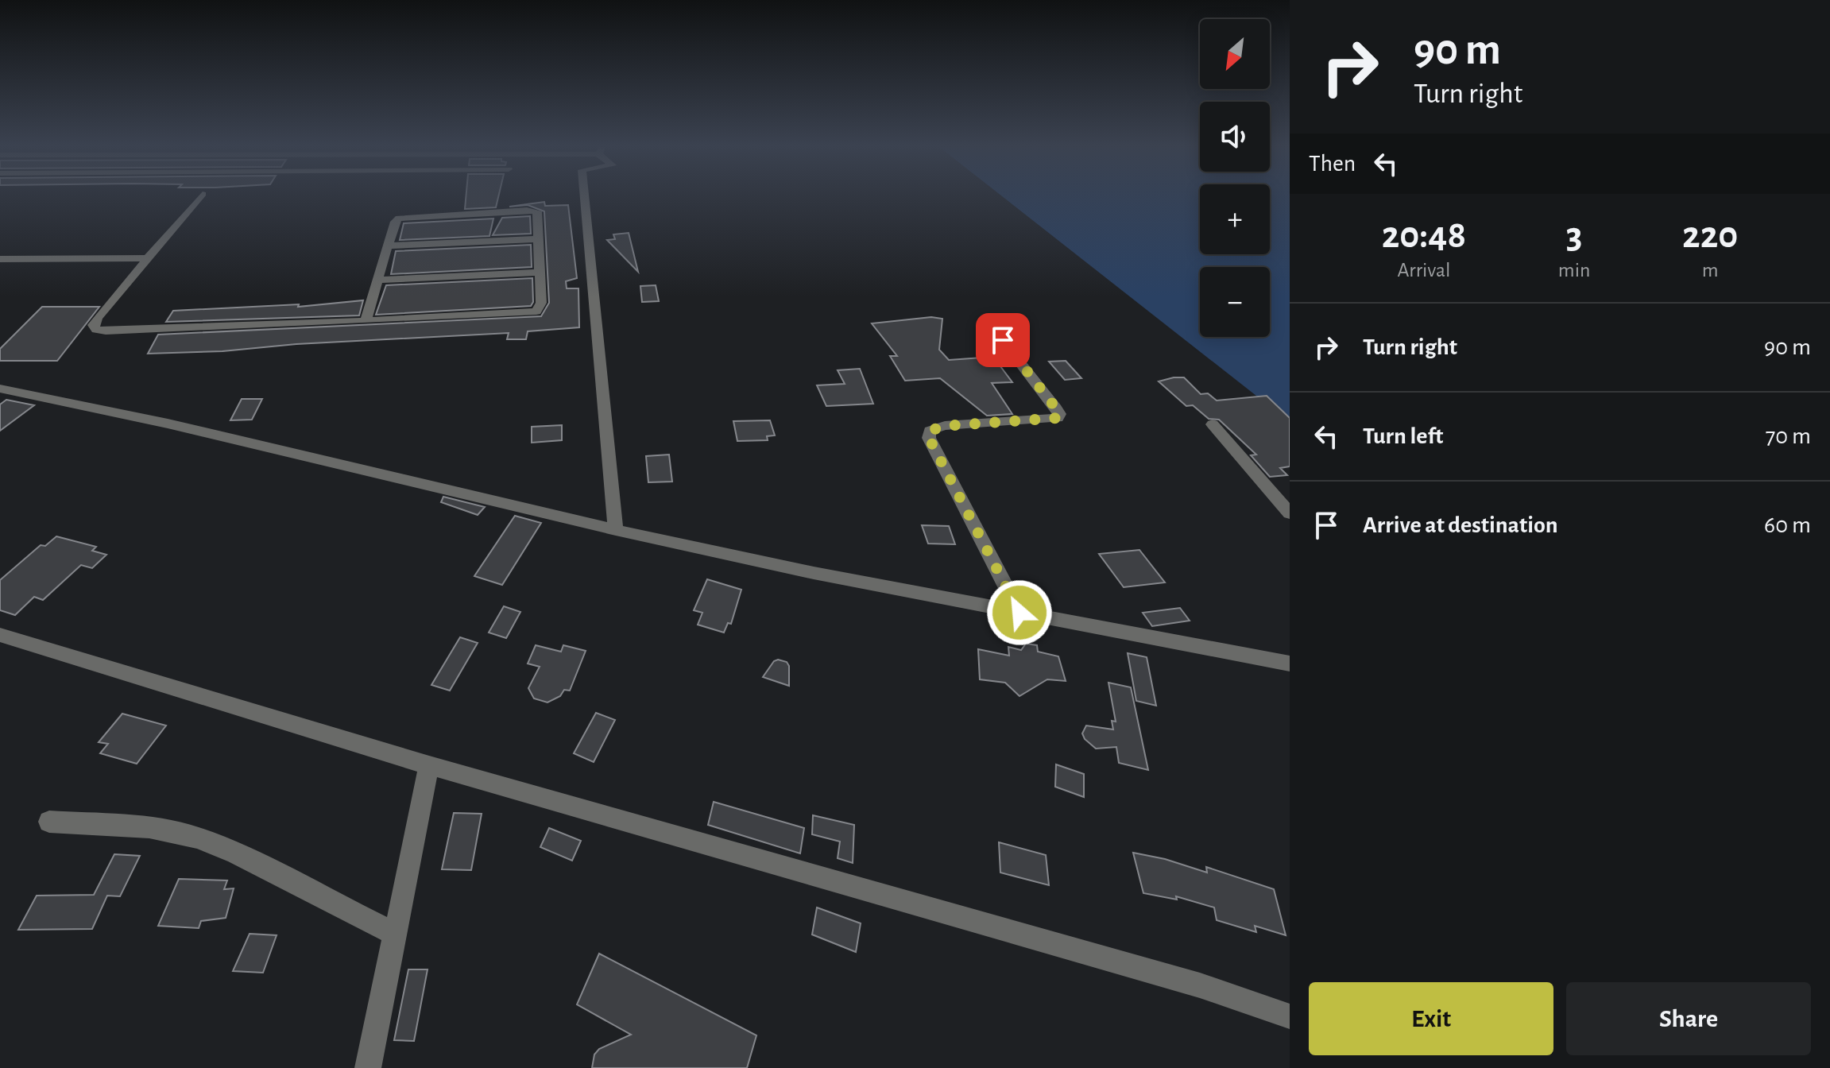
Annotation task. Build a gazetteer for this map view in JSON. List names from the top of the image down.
{
  "north": "bottom left",
  "page": {
    "turn": ["90 m", "Turn right"],
    "map_buttons": ["+", "−"],
    "then": "Then",
    "eta": [
      "20:48",
      "Arrival",
      "3",
      "min",
      "220",
      "m"
    ],
    "list": [
      {
        "name": "Turn right",
        "value": "90 m"
      },
      {
        "name": "Turn left",
        "value": "70 m"
      },
      {
        "name": "Arrive at destination",
        "value": "60 m"
      }
    ],
    "buttons": ["Exit", "Share"]
  }
}
